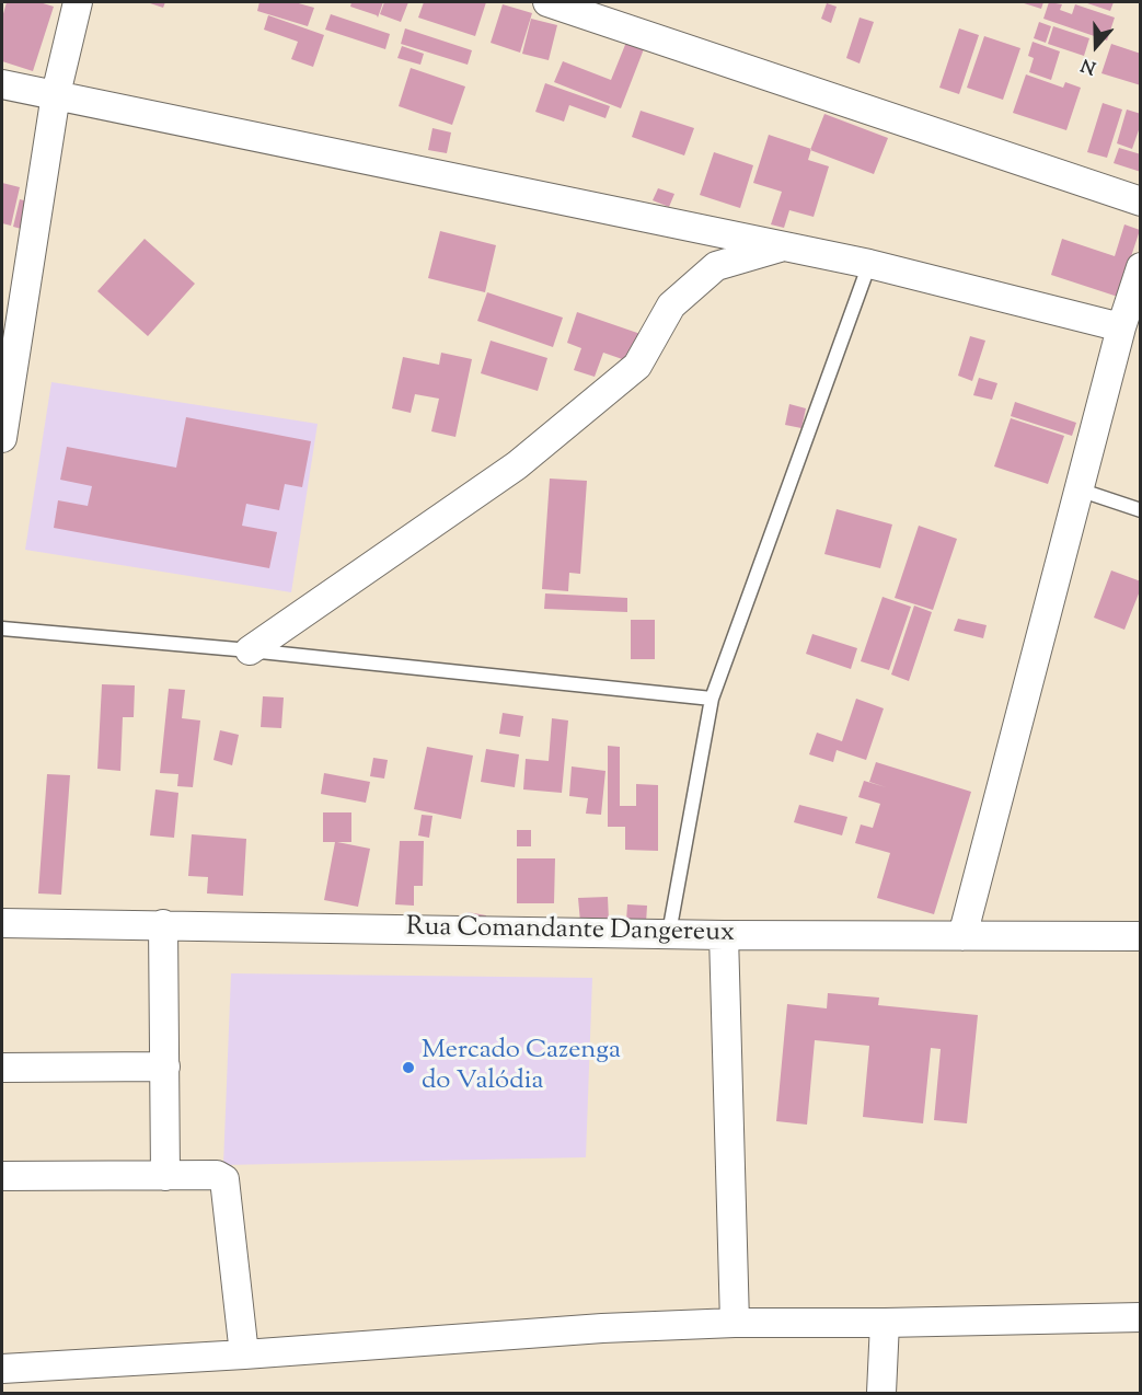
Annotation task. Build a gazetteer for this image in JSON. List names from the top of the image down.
{
  "streets": {
    "street": ["Rua Comandante Dangereux"]
  },
  "places": ["Mercado Cazenga do Valódia"],
  "north": "bottom"
}
